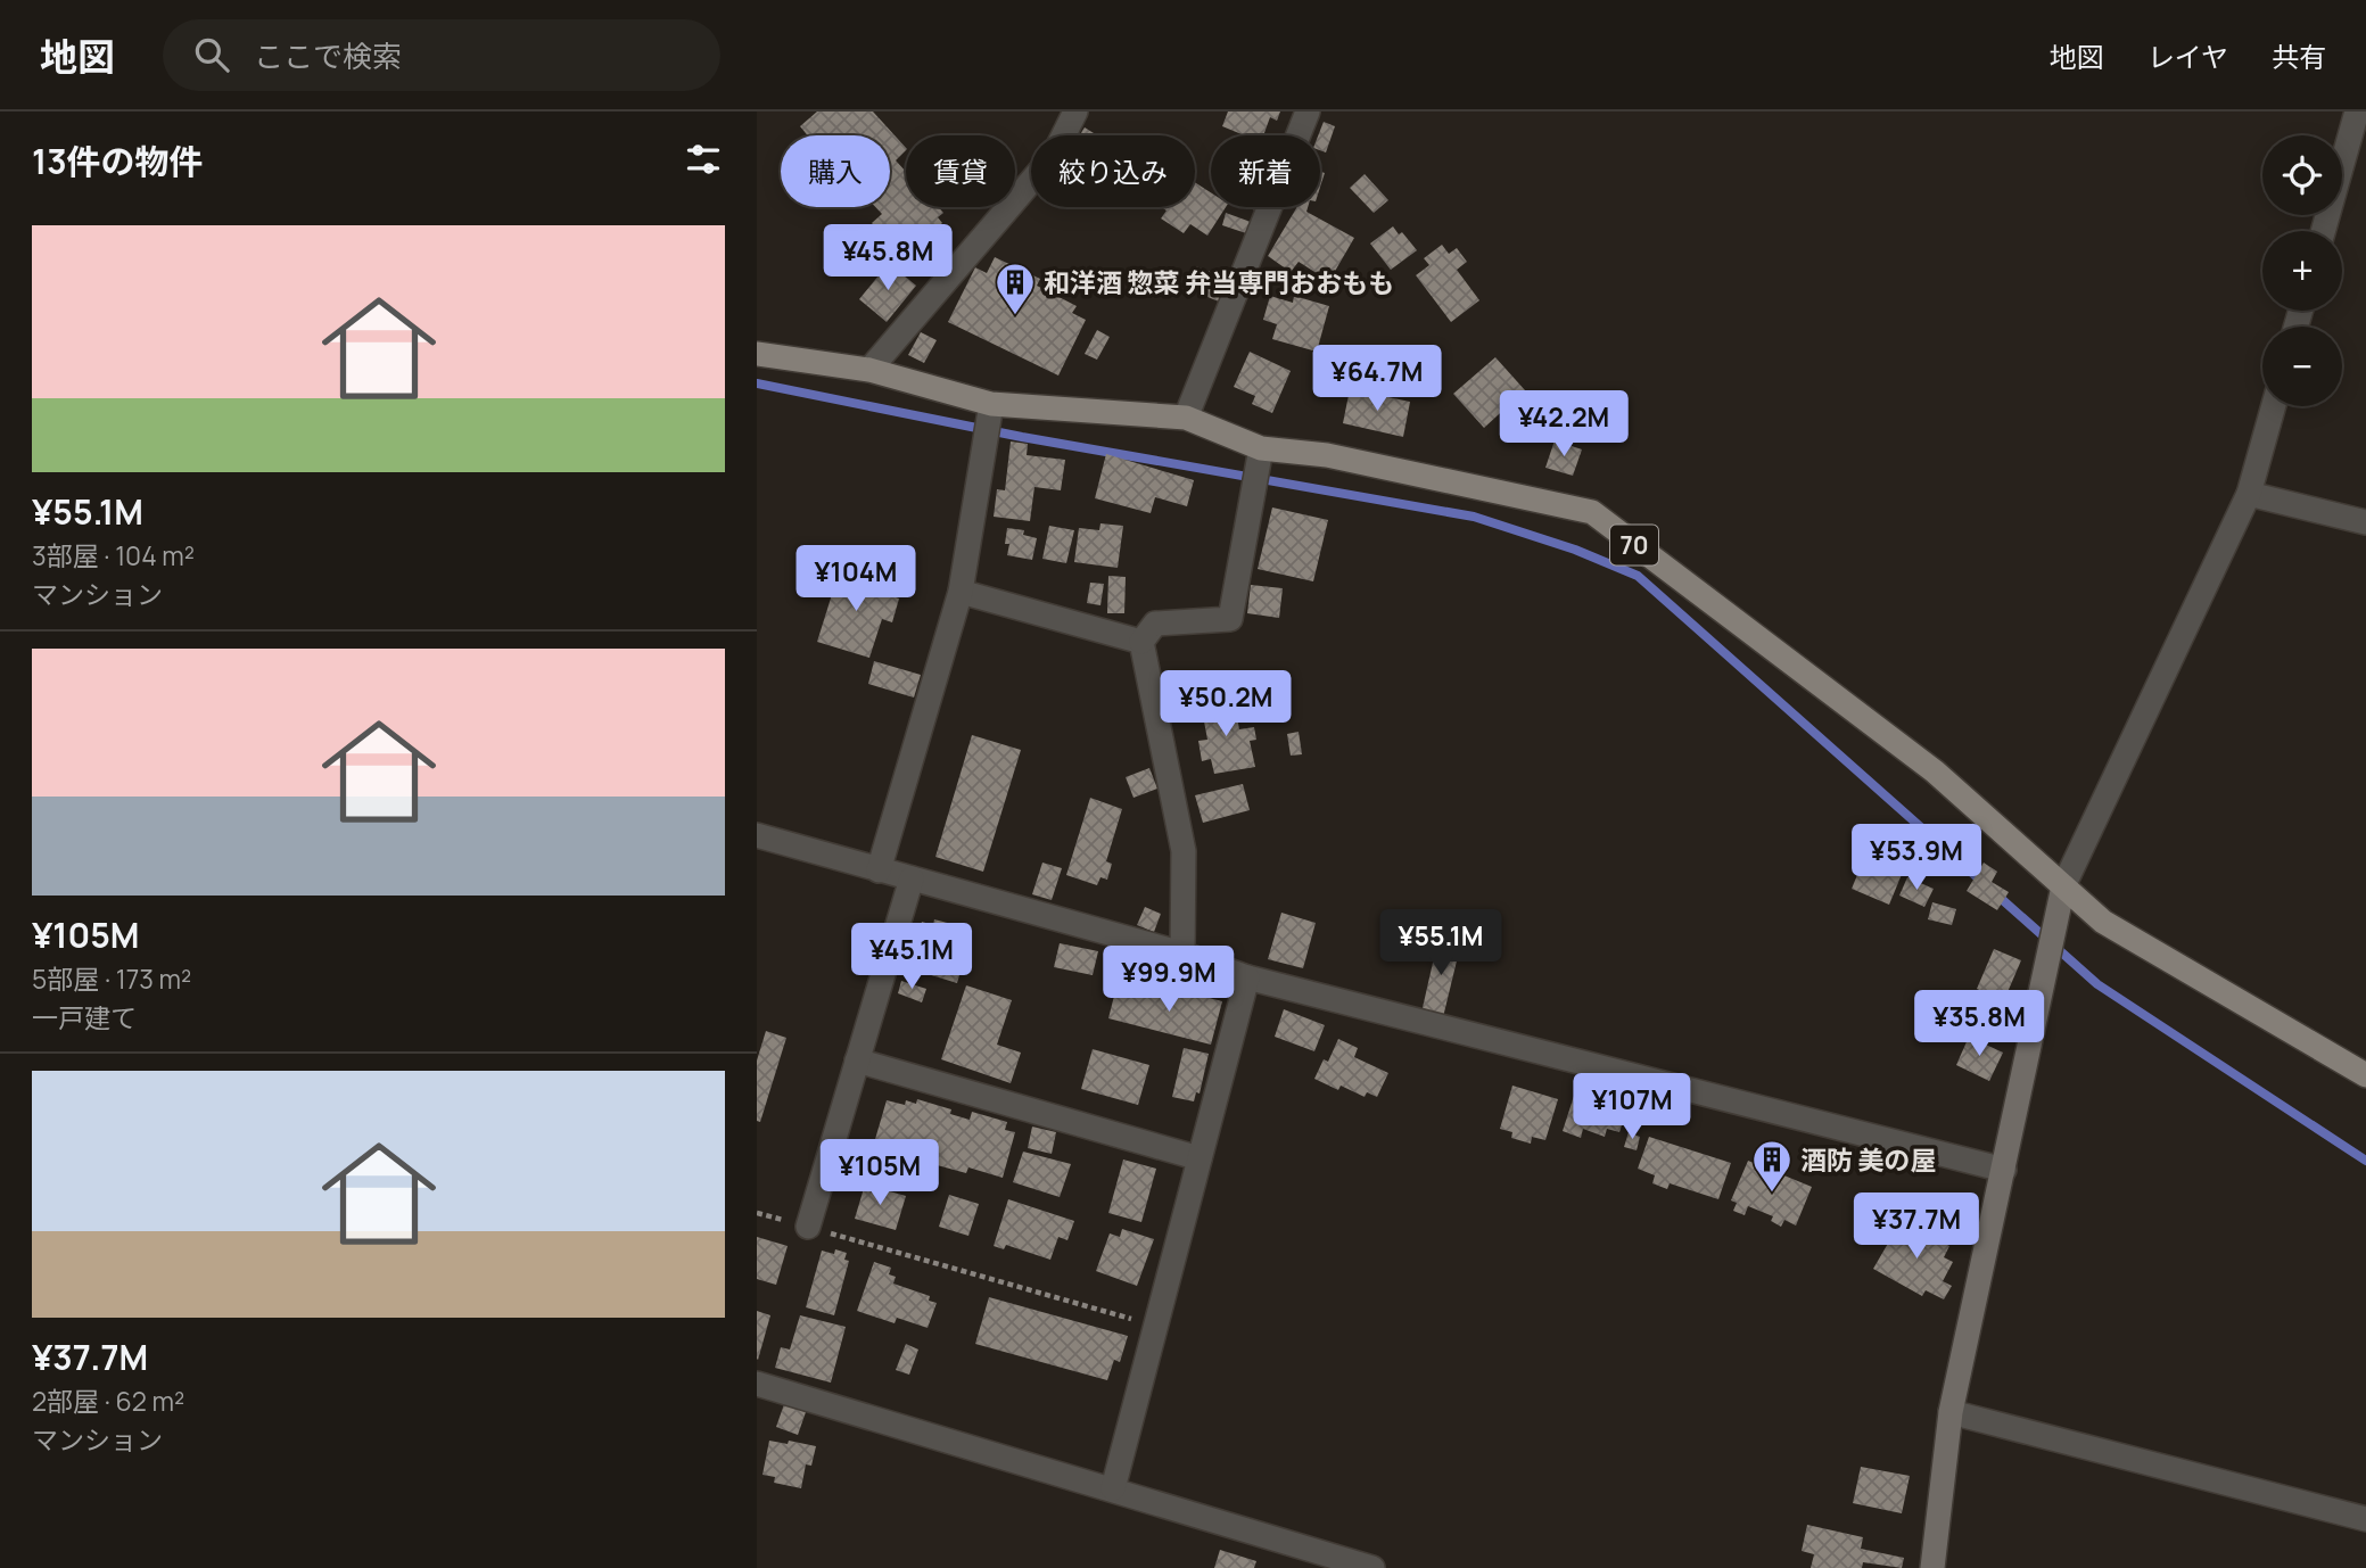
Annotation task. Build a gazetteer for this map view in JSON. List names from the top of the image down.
{
  "streets": {
    "main road": ["70"]
  },
  "places": {
    "building": ["和洋酒 惣菜 弁当専門おおもも", "酒防 美の屋"]
  },
  "page": {
    "header": "地図",
    "search": "ここで検索",
    "nav": ["地図", "レイヤ", "共有"],
    "heading": "13件の物件",
    "map_buttons": ["+", "−"],
    "chip": [
      "購入",
      "賃貸",
      "絞り込み",
      "新着"
    ],
    "list": [
      {
        "name": "¥55.1M",
        "note": "3部屋 · 104 m² · マンション"
      },
      {
        "name": "¥105M",
        "note": "5部屋 · 173 m² · 一戸建て"
      },
      {
        "name": "¥37.7M",
        "note": "2部屋 · 62 m² · マンション"
      }
    ],
    "price": [
      "¥45.8M",
      "¥64.7M",
      "¥42.2M",
      "¥104M",
      "¥50.2M",
      "¥53.9M",
      "¥55.1M",
      "¥45.1M",
      "¥99.9M",
      "¥35.8M",
      "¥107M",
      "¥105M",
      "¥37.7M"
    ]
  }
}
